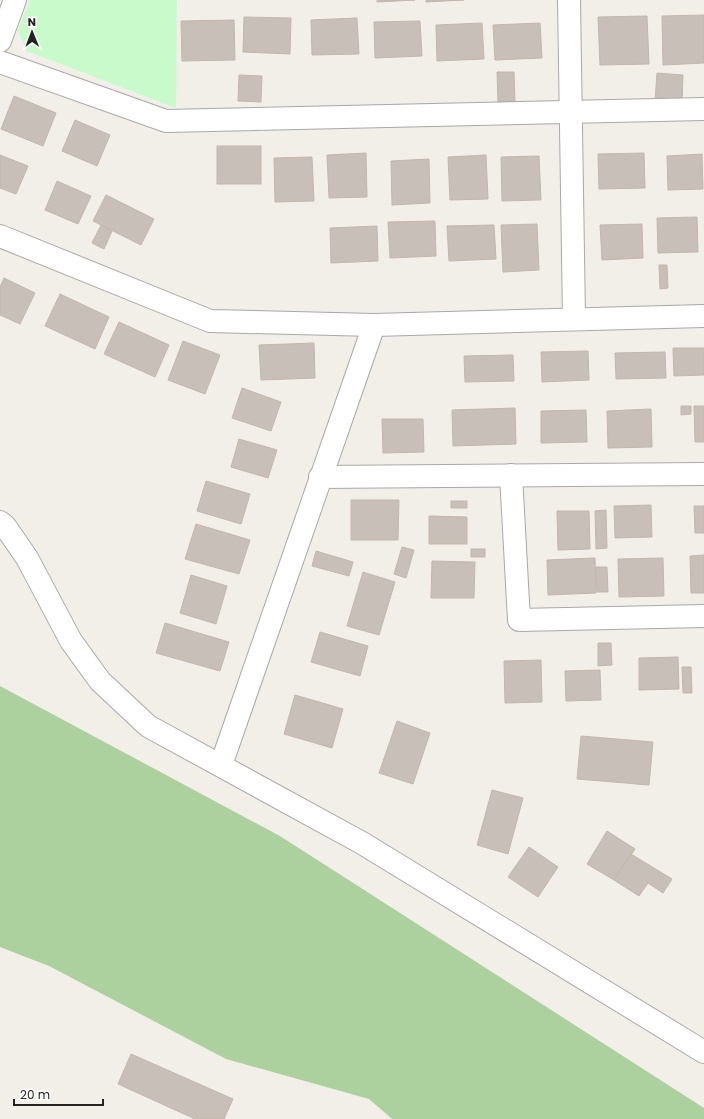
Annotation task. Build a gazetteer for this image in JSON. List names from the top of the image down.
{
  "scale_bar": "20 m",
  "north": "top"
}
